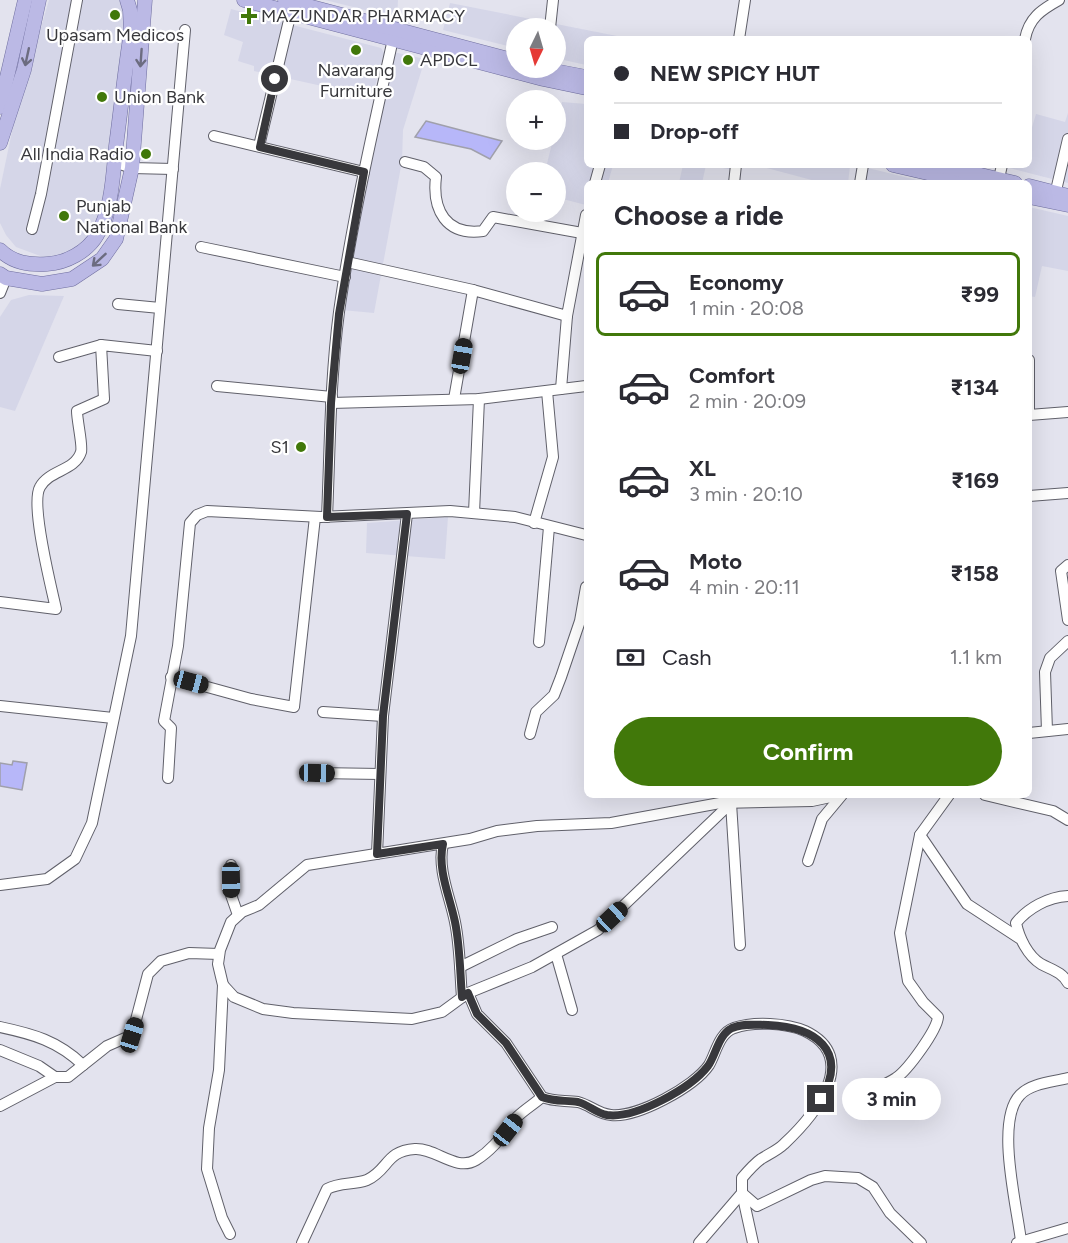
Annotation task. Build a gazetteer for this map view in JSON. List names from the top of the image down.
{
  "places": {
    "other": [
      "Upasam Medicos",
      "Navarang Furniture",
      "APDCL",
      "Union Bank",
      "All India Radio",
      "Punjab National Bank",
      "S1"
    ],
    "health": ["MAZUNDAR PHARMACY"]
  },
  "north": "bottom",
  "page": {
    "map_buttons": ["+", "−"],
    "banner": ["NEW SPICY HUT", "Drop-off"],
    "heading": "Choose a ride",
    "list": [
      {
        "name": "Economy",
        "note": "1 min · 20:08",
        "value": "₹99"
      },
      {
        "name": "Comfort",
        "note": "2 min · 20:09",
        "value": "₹134"
      },
      {
        "name": "XL",
        "note": "3 min · 20:10",
        "value": "₹169"
      },
      {
        "name": "Moto",
        "note": "4 min · 20:11",
        "value": "₹158"
      }
    ],
    "pay": ["Cash", "1.1 km"],
    "buttons": "Confirm",
    "bubble": "3 min"
  }
}
